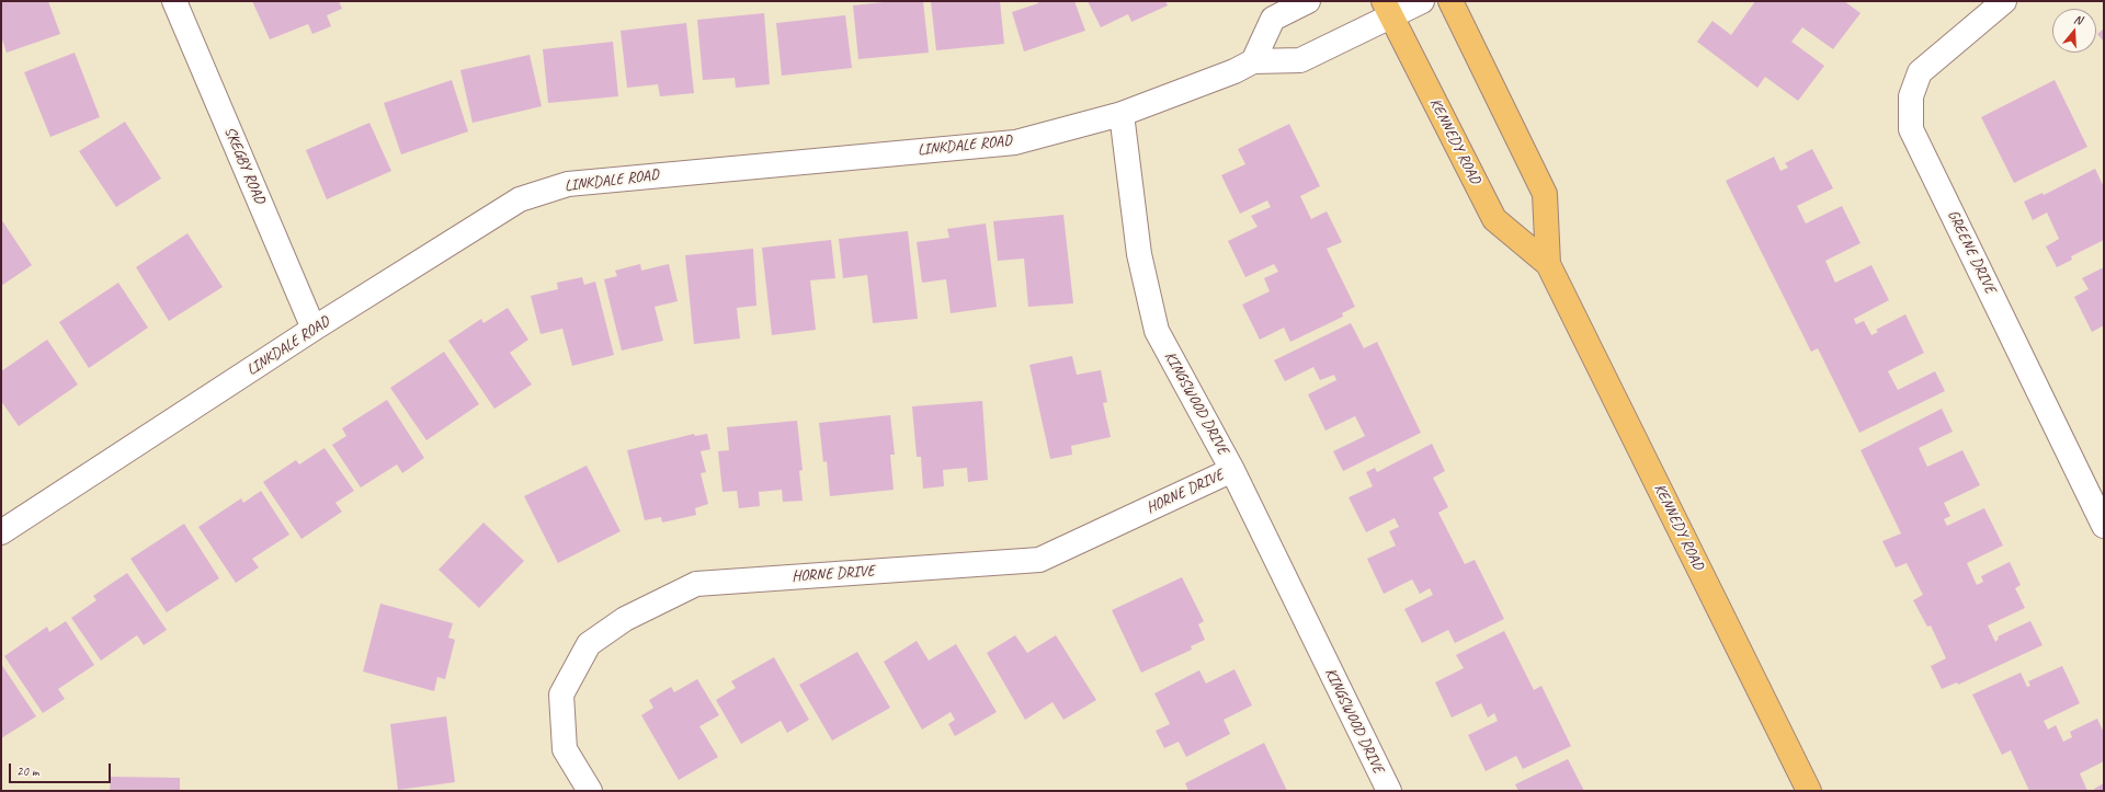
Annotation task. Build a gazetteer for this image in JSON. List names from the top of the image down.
{
  "streets": {
    "main road": ["KENNEDY ROAD"],
    "street": [
      "LINKDALE ROAD",
      "SKEGBY ROAD",
      "GREENE DRIVE",
      "KINGSWOOD DRIVE",
      "HORNE DRIVE"
    ]
  },
  "crossings": [
    ["KENNEDY ROAD", "LINKDALE ROAD"],
    ["LINKDALE ROAD", "SKEGBY ROAD"],
    ["LINKDALE ROAD", "KINGSWOOD DRIVE"],
    ["KINGSWOOD DRIVE", "HORNE DRIVE"]
  ],
  "scale_bar": "20 m",
  "north": "top"
}
